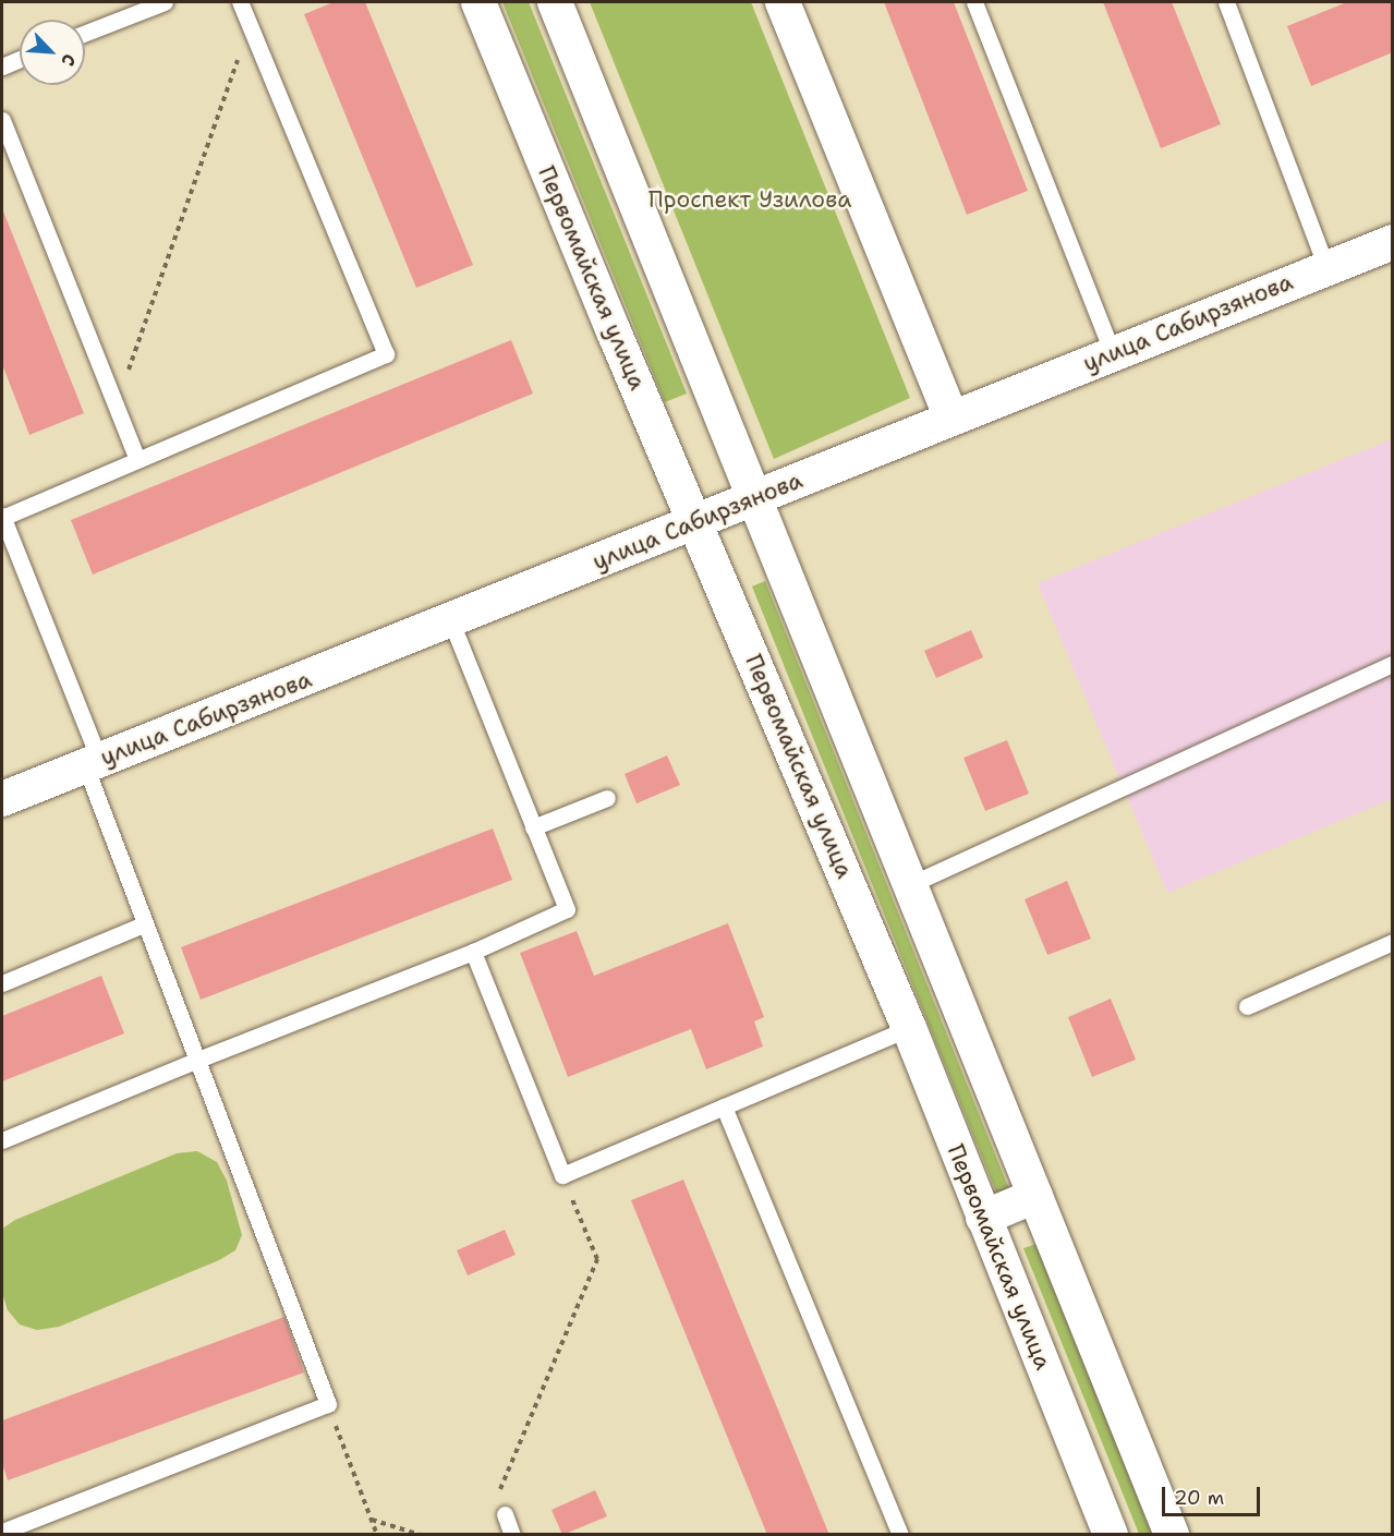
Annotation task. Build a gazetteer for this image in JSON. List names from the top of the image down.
{
  "streets": {
    "street": ["Первомайская улица", "улица Сабирзянова"]
  },
  "crossings": [
    ["Первомайская улица", "улица Сабирзянова"]
  ],
  "parks": ["Проспект Узилова"],
  "scale_bar": "20 m",
  "north": "bottom right"
}
